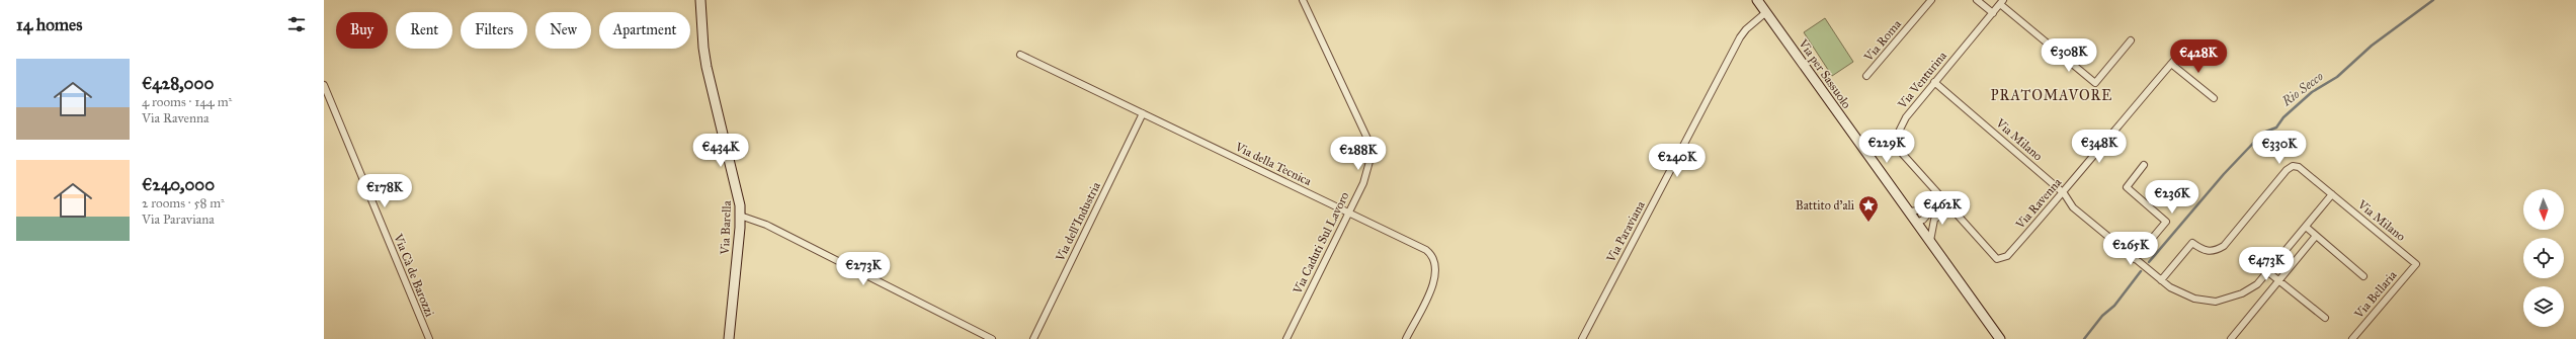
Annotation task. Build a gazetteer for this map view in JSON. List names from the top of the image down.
{
  "streets": {
    "main road": ["Via per Sassuolo", "Via Barella"],
    "street": [
      "Via Roma",
      "Via Venturina",
      "Via Milano",
      "Via della Tecnica",
      "Via Ravenna",
      "Via dell’Industria",
      "Via Paraviana",
      "Via Caduti Sul Lavoro",
      "Via Cà de Barozzi",
      "Via Bellaria"
    ]
  },
  "crossings": [
    ["Via per Sassuolo", "Via Paraviana"],
    ["Via Venturina", "Via Milano"],
    ["Via Venturina", "Via Ravenna"],
    ["Via Milano", "Via Ravenna"],
    ["Via Milano", "Via Bellaria"],
    ["Via della Tecnica", "Via dell’Industria"],
    ["Via della Tecnica", "Via Caduti Sul Lavoro"]
  ],
  "districts": ["PRATOMAVORE"],
  "water": ["Rio Secco"],
  "places": {
    "place": ["Battito d'ali"]
  },
  "north": "bottom",
  "page": {
    "heading": "14 homes",
    "chip": [
      "Buy",
      "Rent",
      "Filters",
      "New",
      "Apartment"
    ],
    "price": [
      "€308K",
      "€428K",
      "€229K",
      "€348K",
      "€330K",
      "€434K",
      "€288K",
      "€240K",
      "€178K",
      "€236K",
      "€462K",
      "€265K",
      "€473K",
      "€273K"
    ],
    "list": [
      {
        "name": "€428,000",
        "note": "4 rooms · 144 m² · Via Ravenna"
      },
      {
        "name": "€240,000",
        "note": "2 rooms · 58 m² · Via Paraviana"
      }
    ]
  }
}
